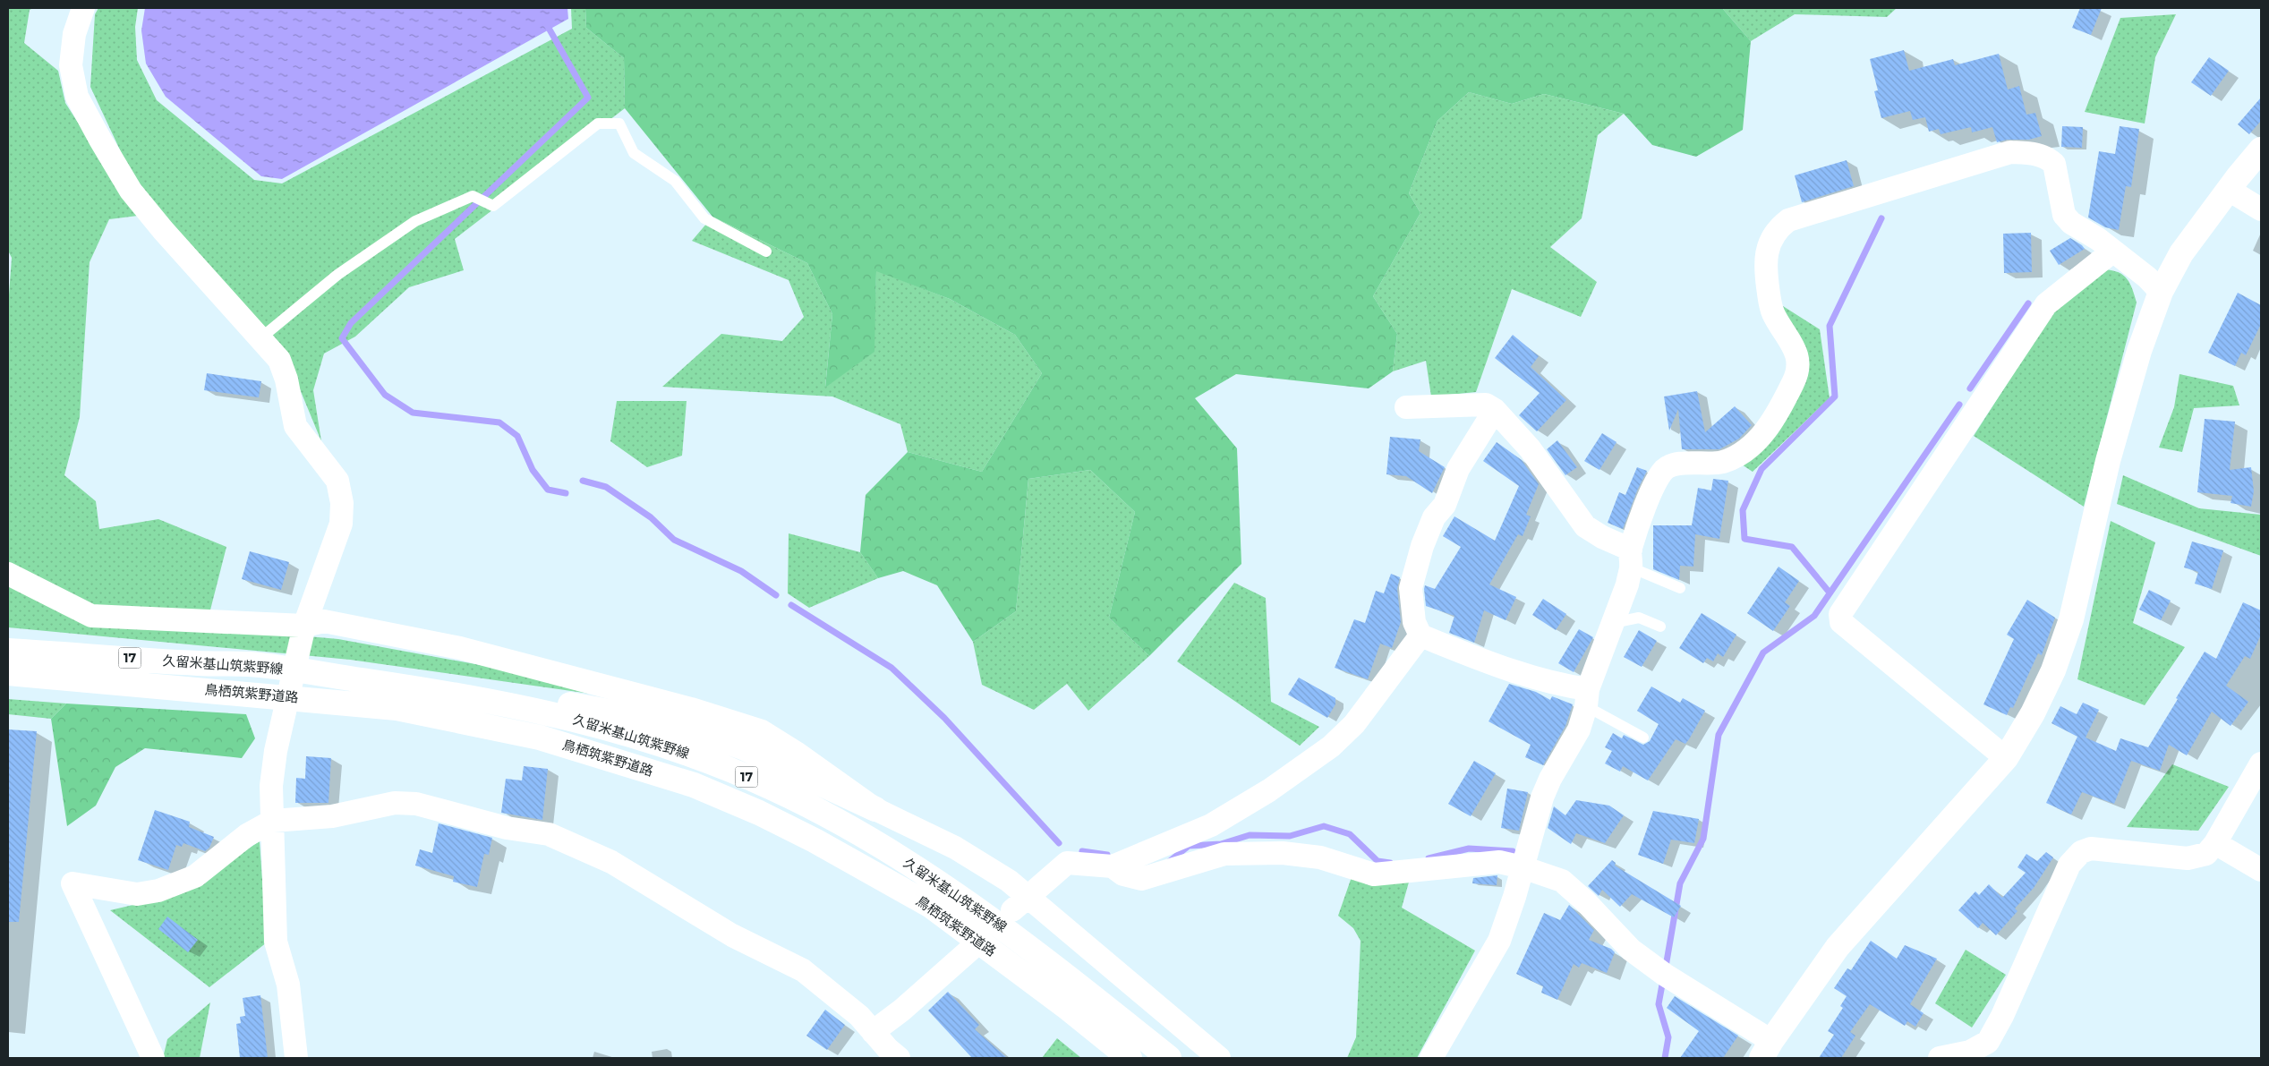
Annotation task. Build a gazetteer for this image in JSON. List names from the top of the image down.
{
  "streets": {
    "main road": ["17", "久留米基山筑紫野線", "鳥栖筑紫野道路"]
  }
}
